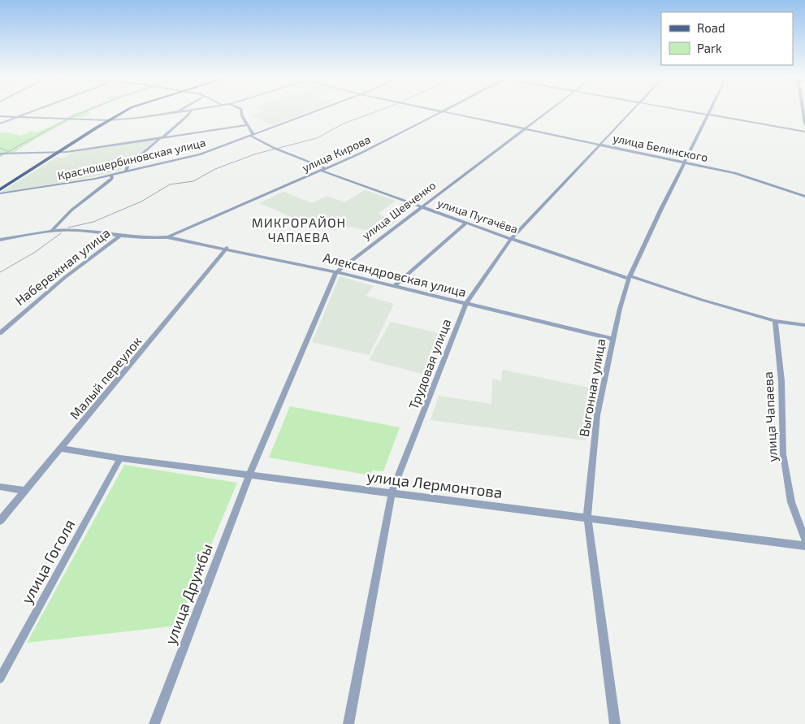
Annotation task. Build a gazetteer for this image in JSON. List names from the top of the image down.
{
  "streets": {
    "street": [
      "улица Белинского",
      "улица Кирова",
      "Краснощербиновская улица",
      "улица Шевченко",
      "улица Пугачёва",
      "Набережная улица",
      "Александровская улица",
      "Трудовая улица",
      "Малый переулок",
      "Выгонная улица",
      "улица Чапаева",
      "улица Лермонтова",
      "улица Гоголя",
      "улица Дружбы"
    ]
  },
  "crossings": [
    ["улица Белинского", "улица Кирова"],
    ["улица Белинского", "улица Шевченко"],
    ["улица Белинского", "Трудовая улица"],
    ["улица Белинского", "Выгонная улица"],
    ["улица Кирова", "улица Пугачёва"],
    ["улица Кирова", "Александровская улица"],
    ["Краснощербиновская улица", "улица Пугачёва"],
    ["улица Шевченко", "улица Пугачёва"],
    ["улица Шевченко", "Александровская улица"],
    ["улица Шевченко", "улица Лермонтова"],
    ["улица Шевченко", "улица Дружбы"],
    ["улица Пугачёва", "Трудовая улица"],
    ["улица Пугачёва", "Выгонная улица"],
    ["улица Пугачёва", "улица Чапаева"],
    ["Набережная улица", "Александровская улица"],
    ["Александровская улица", "Трудовая улица"],
    ["Александровская улица", "Малый переулок"],
    ["Александровская улица", "Выгонная улица"],
    ["Трудовая улица", "улица Лермонтова"],
    ["Малый переулок", "улица Лермонтова"],
    ["Выгонная улица", "улица Лермонтова"],
    ["улица Лермонтова", "улица Гоголя"],
    ["улица Лермонтова", "улица Дружбы"]
  ],
  "districts": ["МИКРОРАЙОН ЧАПАЕВА"],
  "legend": ["Road", "Park"]
}
